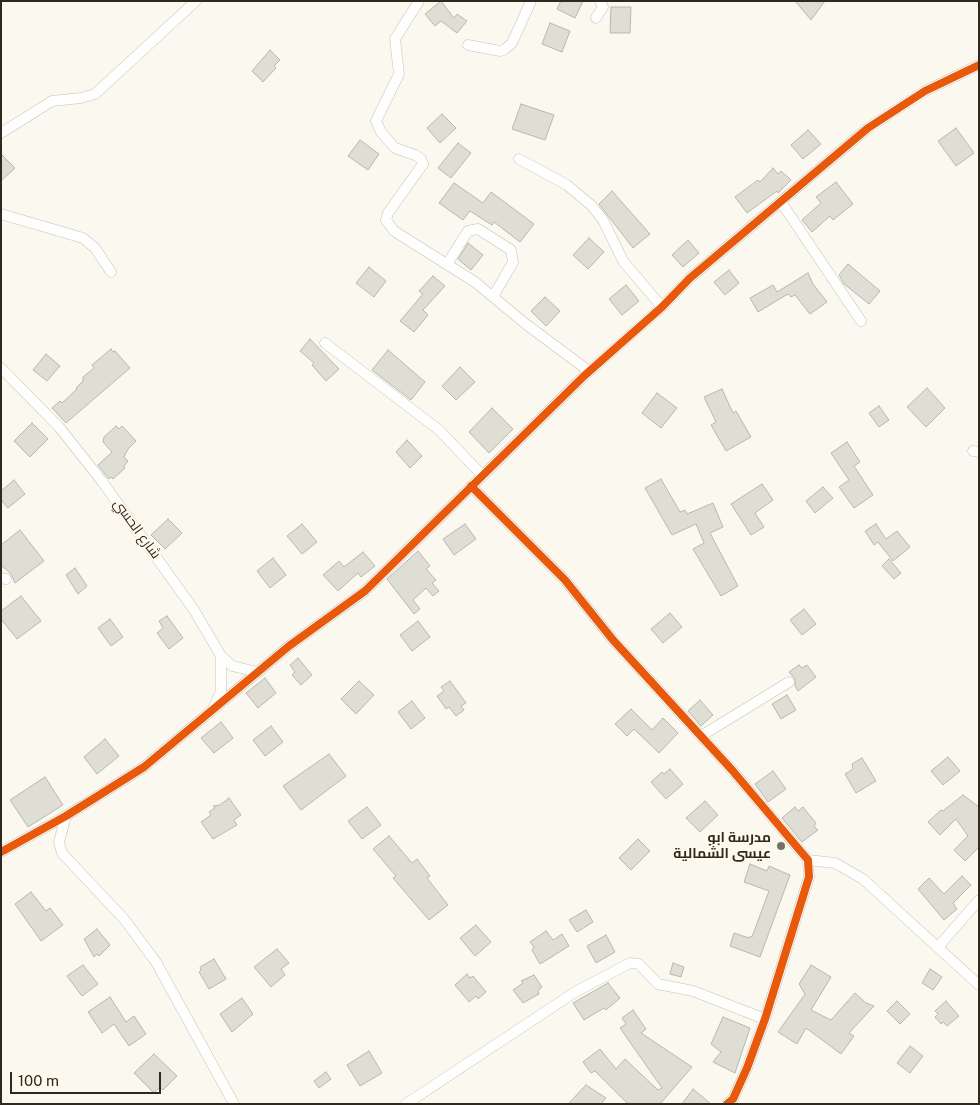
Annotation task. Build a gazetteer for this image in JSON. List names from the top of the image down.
{
  "streets": {
    "street": ["شارع الحسي"]
  },
  "places": ["مدرسة ابو عيسى الشمالية"],
  "scale_bar": "100 m"
}
